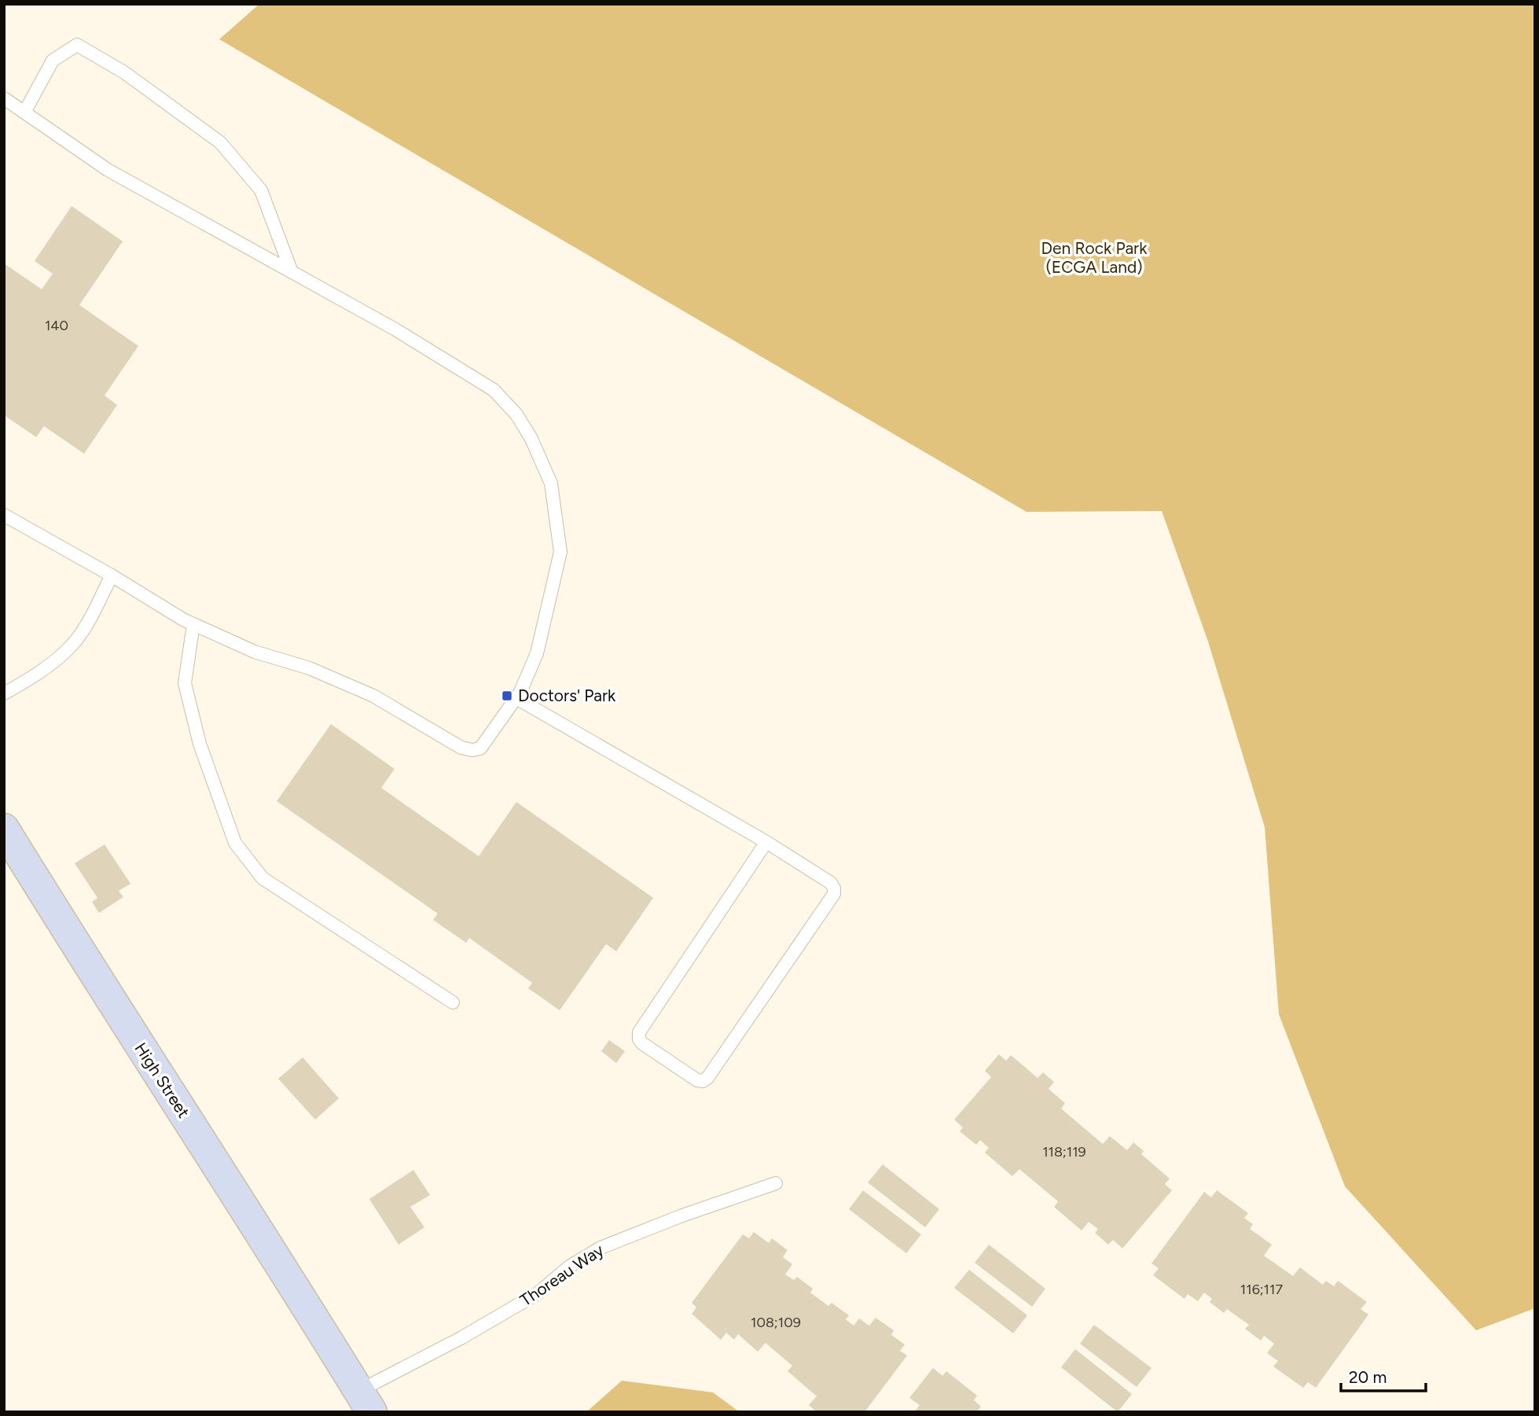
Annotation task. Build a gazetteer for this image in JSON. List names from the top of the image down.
{
  "streets": {
    "main road": ["High Street"],
    "lane": ["Thoreau Way"]
  },
  "crossings": [
    ["High Street", "Thoreau Way"]
  ],
  "parks": ["Den Rock Park (ECGA Land)"],
  "places": {
    "transit": ["Doctors' Park"]
  },
  "house_numbers": [
    "140",
    "118;119",
    "116;117",
    "108;109"
  ],
  "scale_bar": "20 m"
}
